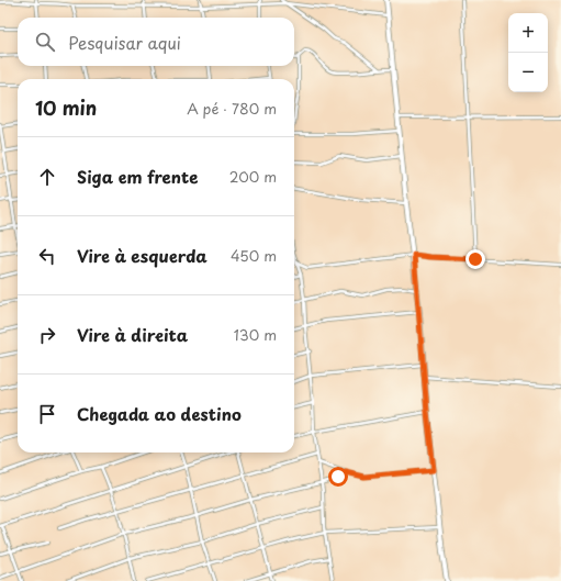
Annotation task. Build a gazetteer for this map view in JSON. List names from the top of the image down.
{
  "page": {
    "map_buttons": ["+", "−"],
    "search": "Pesquisar aqui",
    "heading": ["10 min", "A pé · 780 m"],
    "list": [
      ["Siga em frente", "200 m"],
      ["Vire à esquerda", "450 m"],
      ["Vire à direita", "130 m"],
      "Chegada ao destino"
    ]
  }
}
